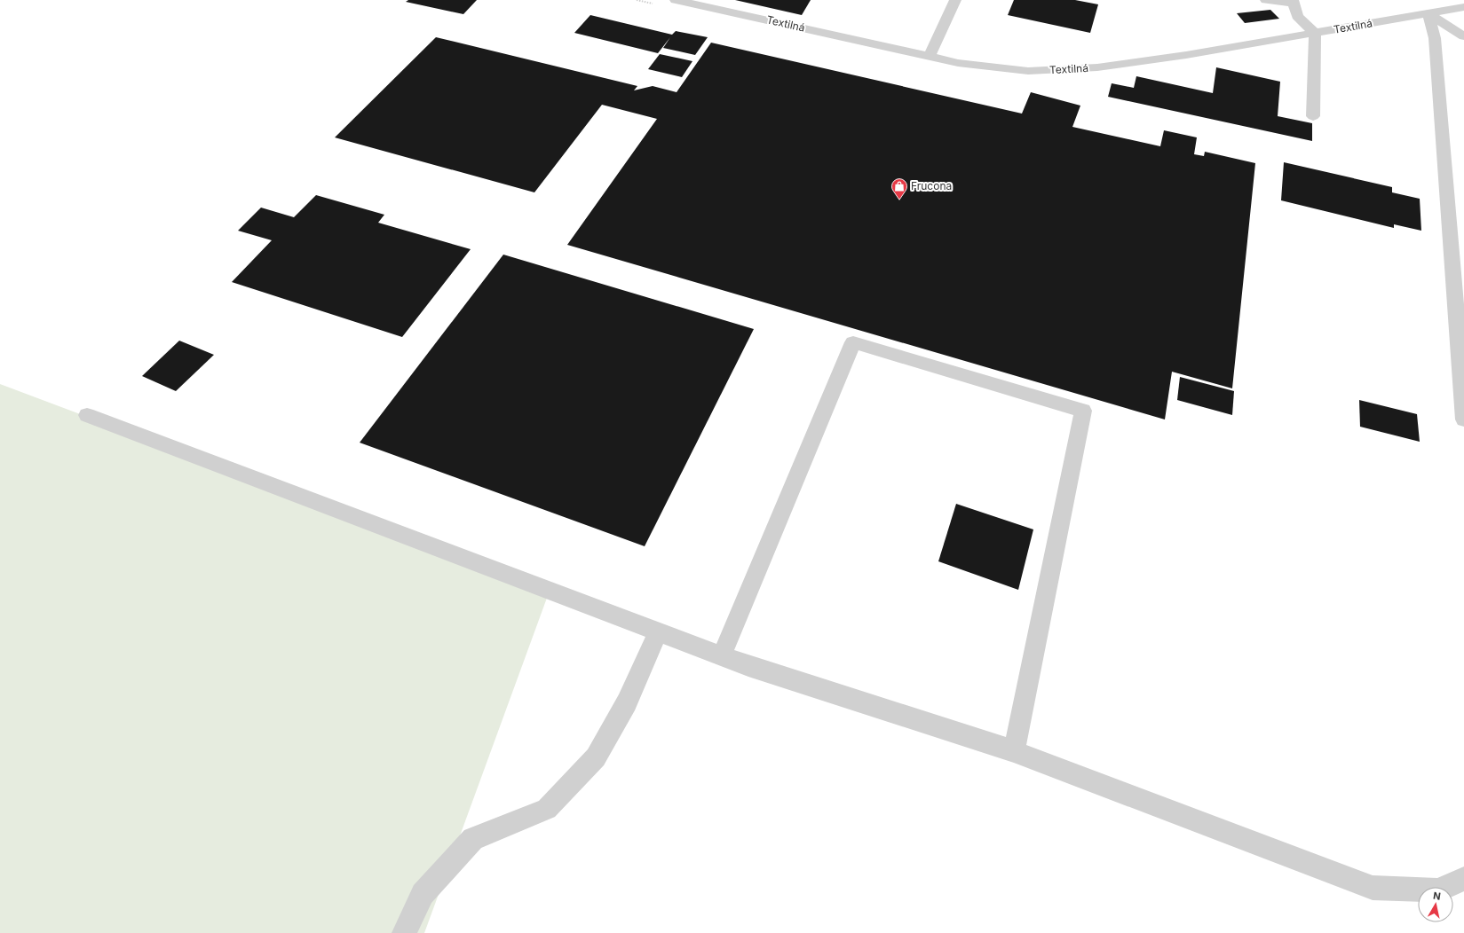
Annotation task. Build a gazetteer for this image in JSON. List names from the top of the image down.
{
  "streets": {
    "lane": ["Textilná"]
  },
  "places": {
    "shop": ["Frucona"]
  },
  "north": "top"
}
